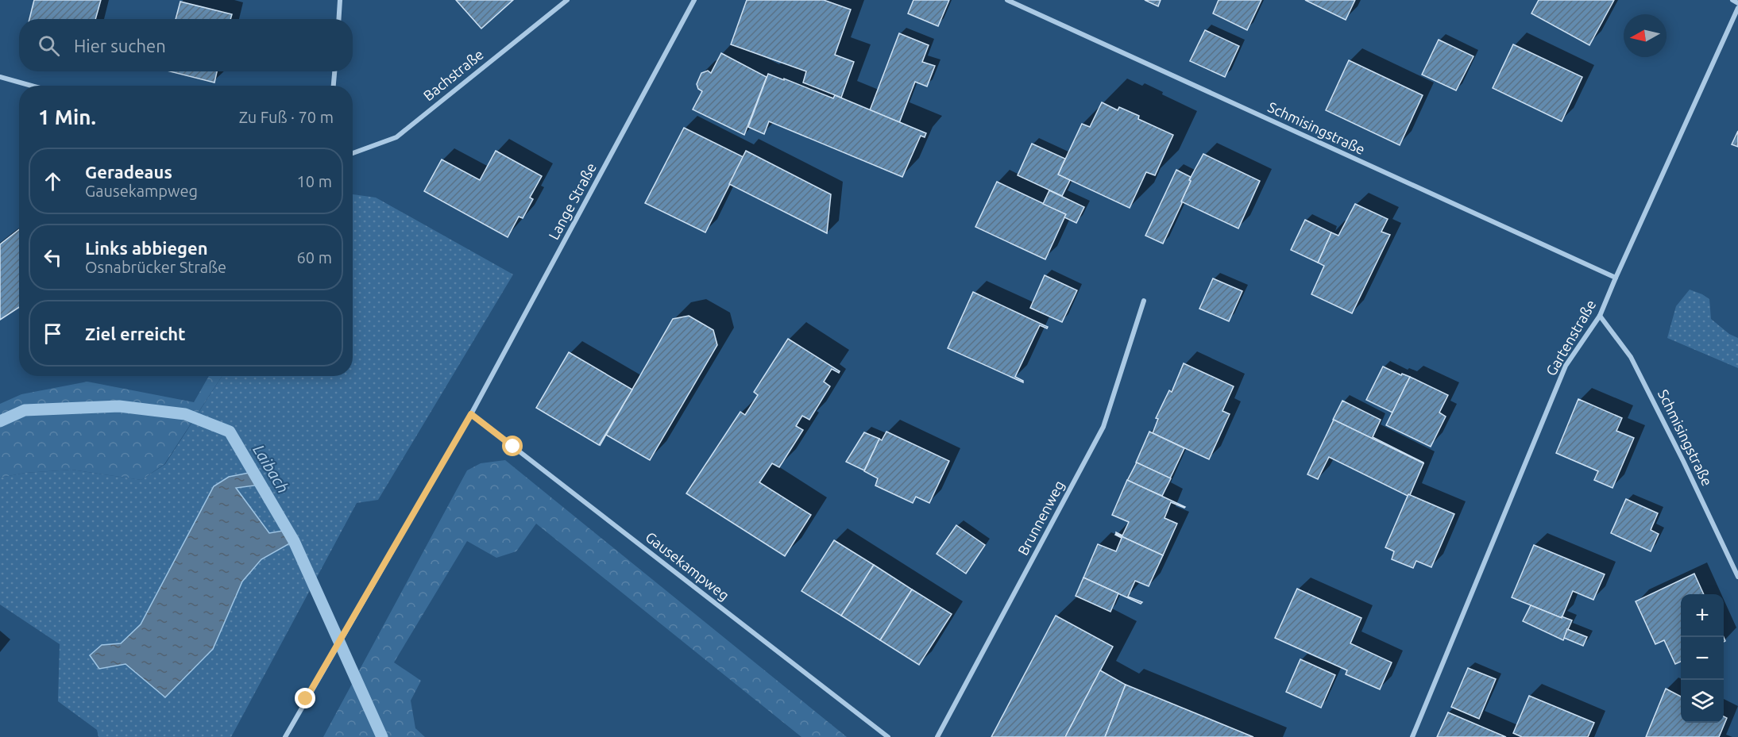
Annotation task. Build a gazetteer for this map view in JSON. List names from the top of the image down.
{
  "streets": {
    "street": [
      "Bachstraße",
      "Schmisingstraße",
      "Lange Straße",
      "Gartenstraße",
      "Brunnenweg",
      "Gausekampweg"
    ]
  },
  "crossings": [
    ["Schmisingstraße", "Gartenstraße"],
    ["Lange Straße", "Gausekampweg"]
  ],
  "water": ["Laibach"],
  "north": "left",
  "page": {
    "search": "Hier suchen",
    "heading": ["1 Min.", "Zu Fuß · 70 m"],
    "list": [
      ["Geradeaus", "Gausekampweg", "10 m"],
      ["Links abbiegen", "Osnabrücker Straße", "60 m"],
      "Ziel erreicht"
    ],
    "map_buttons": ["+", "−"]
  }
}
